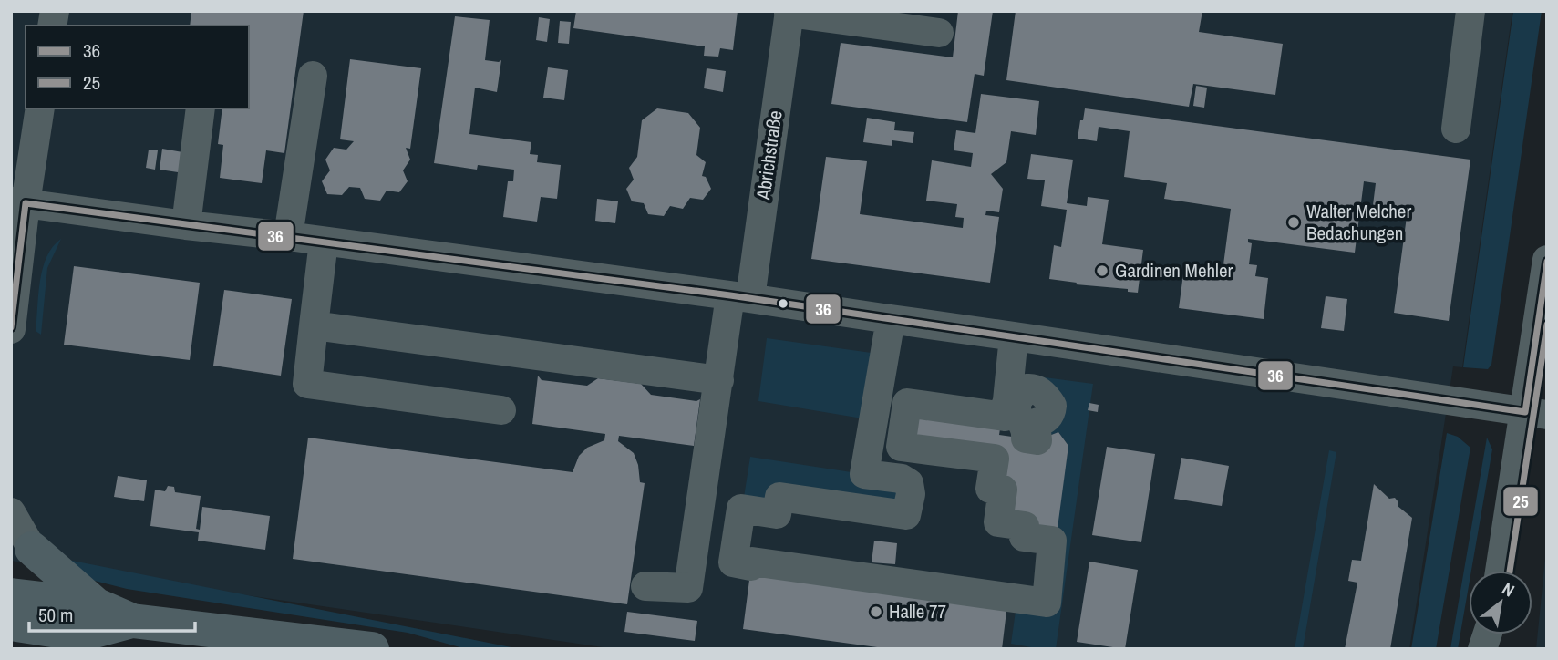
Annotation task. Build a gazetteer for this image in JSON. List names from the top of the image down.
{
  "streets": {
    "street": ["Abrichstraße"]
  },
  "places": ["Walter Melcher Bedachungen", "Gardinen Mehler", "Halle 77"],
  "lines": ["transit line 36", "transit line 25"],
  "legend": ["36", "25"],
  "scale_bar": "50 m",
  "north": "top right"
}
